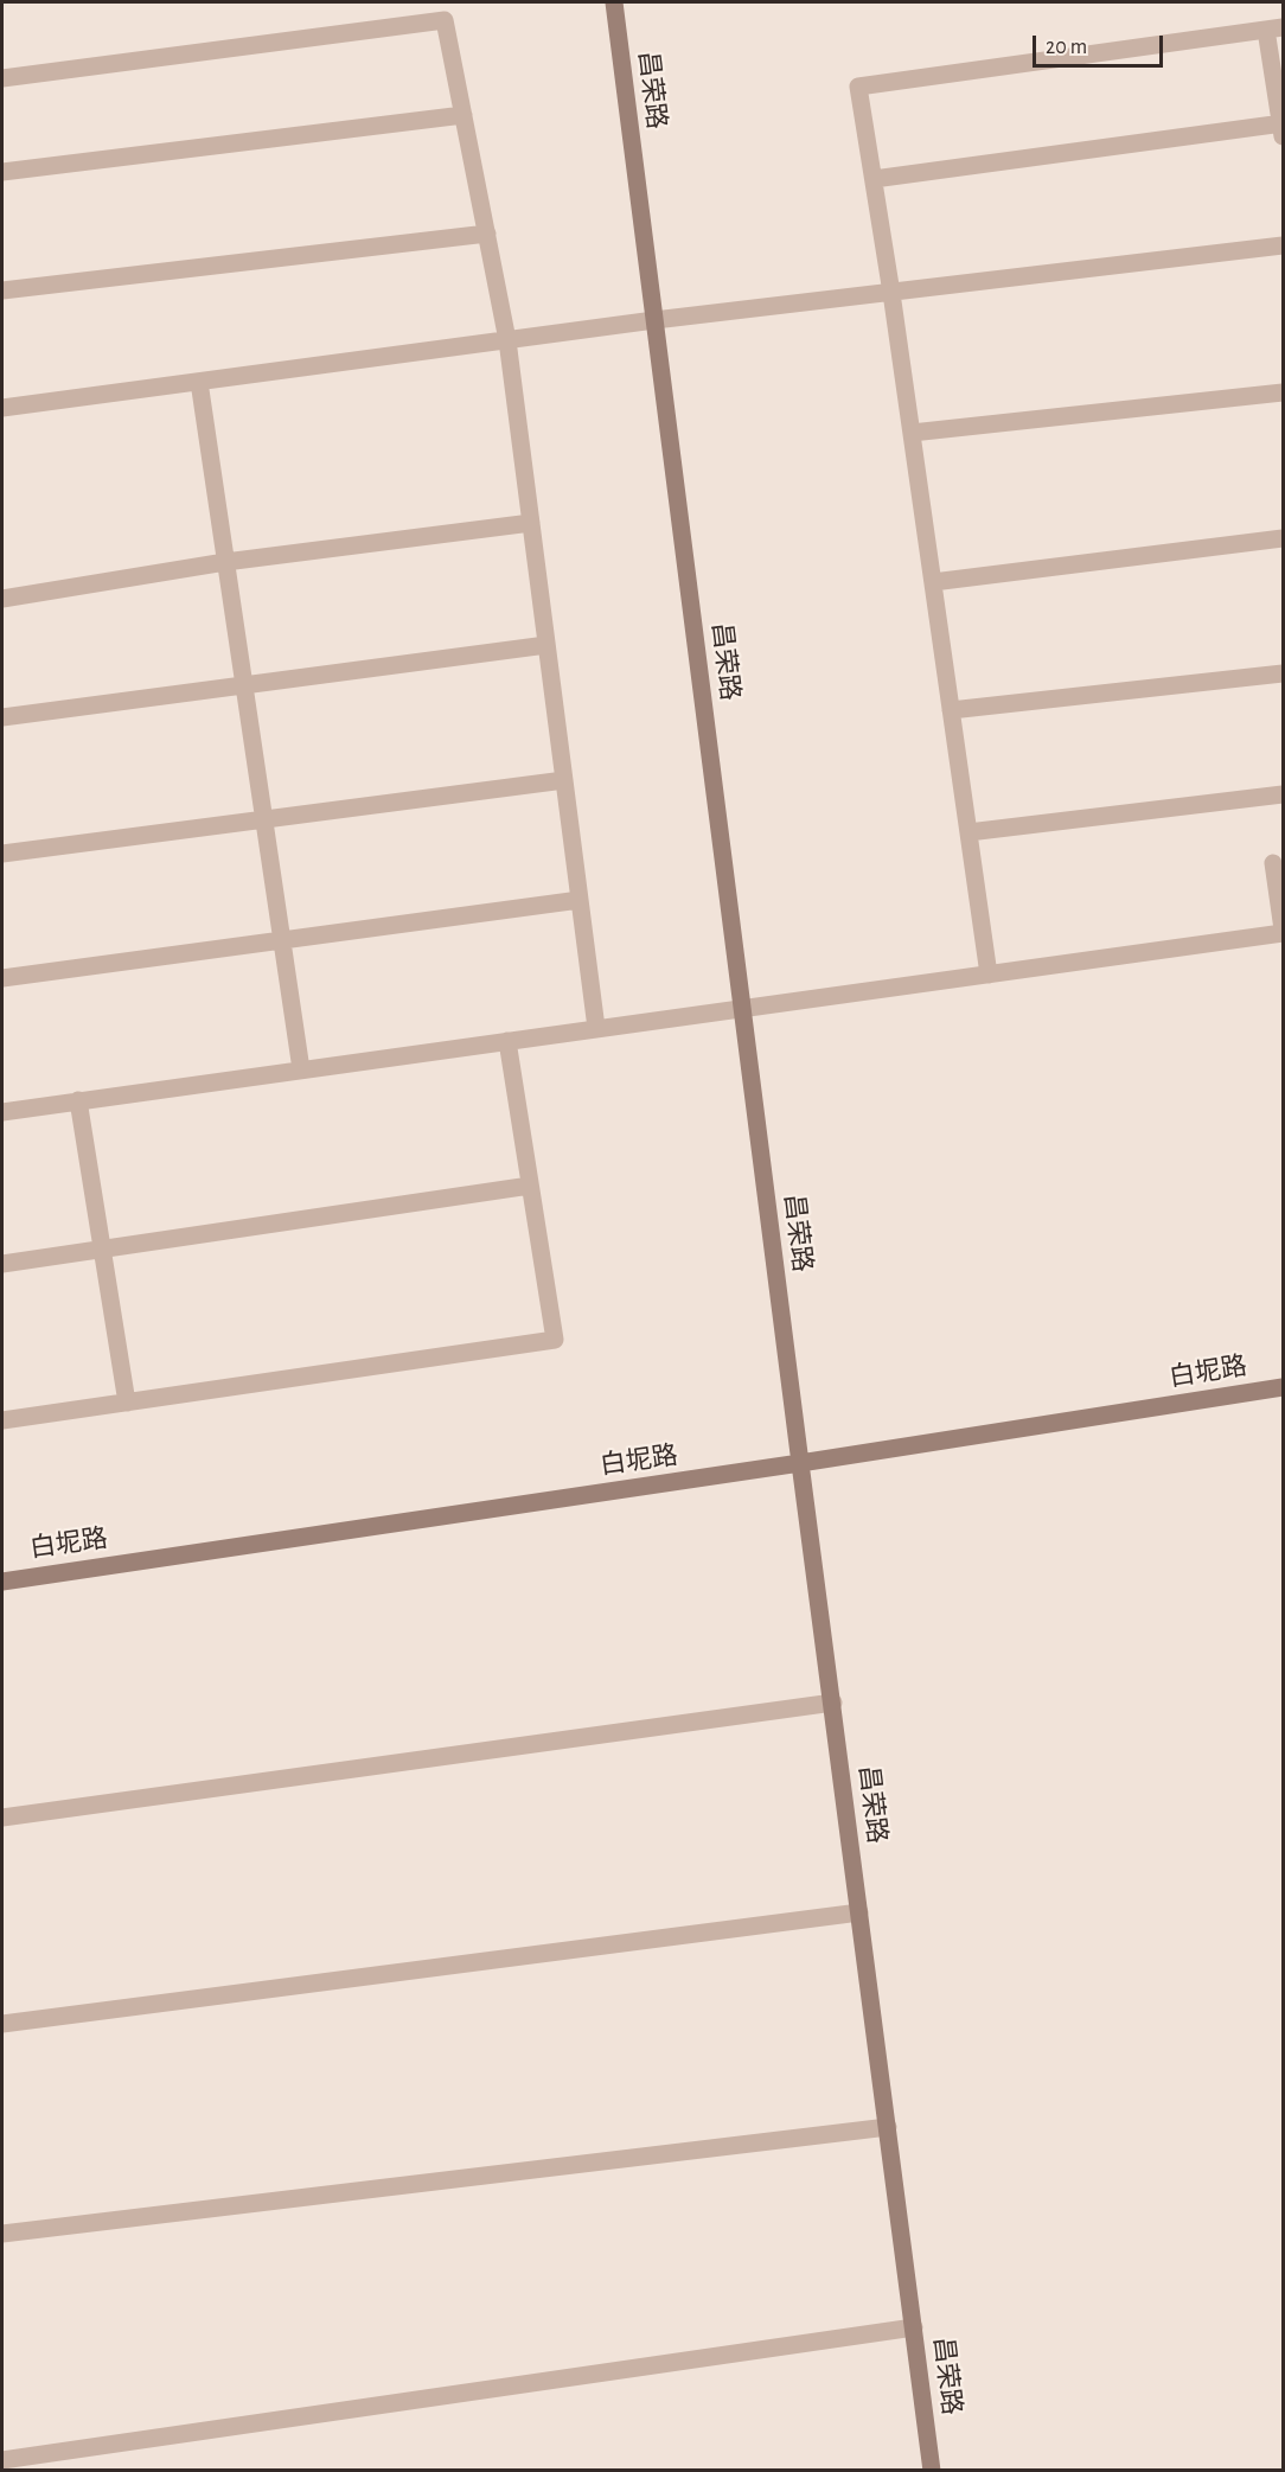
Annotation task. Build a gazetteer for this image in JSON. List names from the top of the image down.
{
  "streets": {
    "street": ["昌荣路", "白坭路"]
  },
  "crossings": [
    ["昌荣路", "白坭路"]
  ],
  "scale_bar": "20 m"
}
